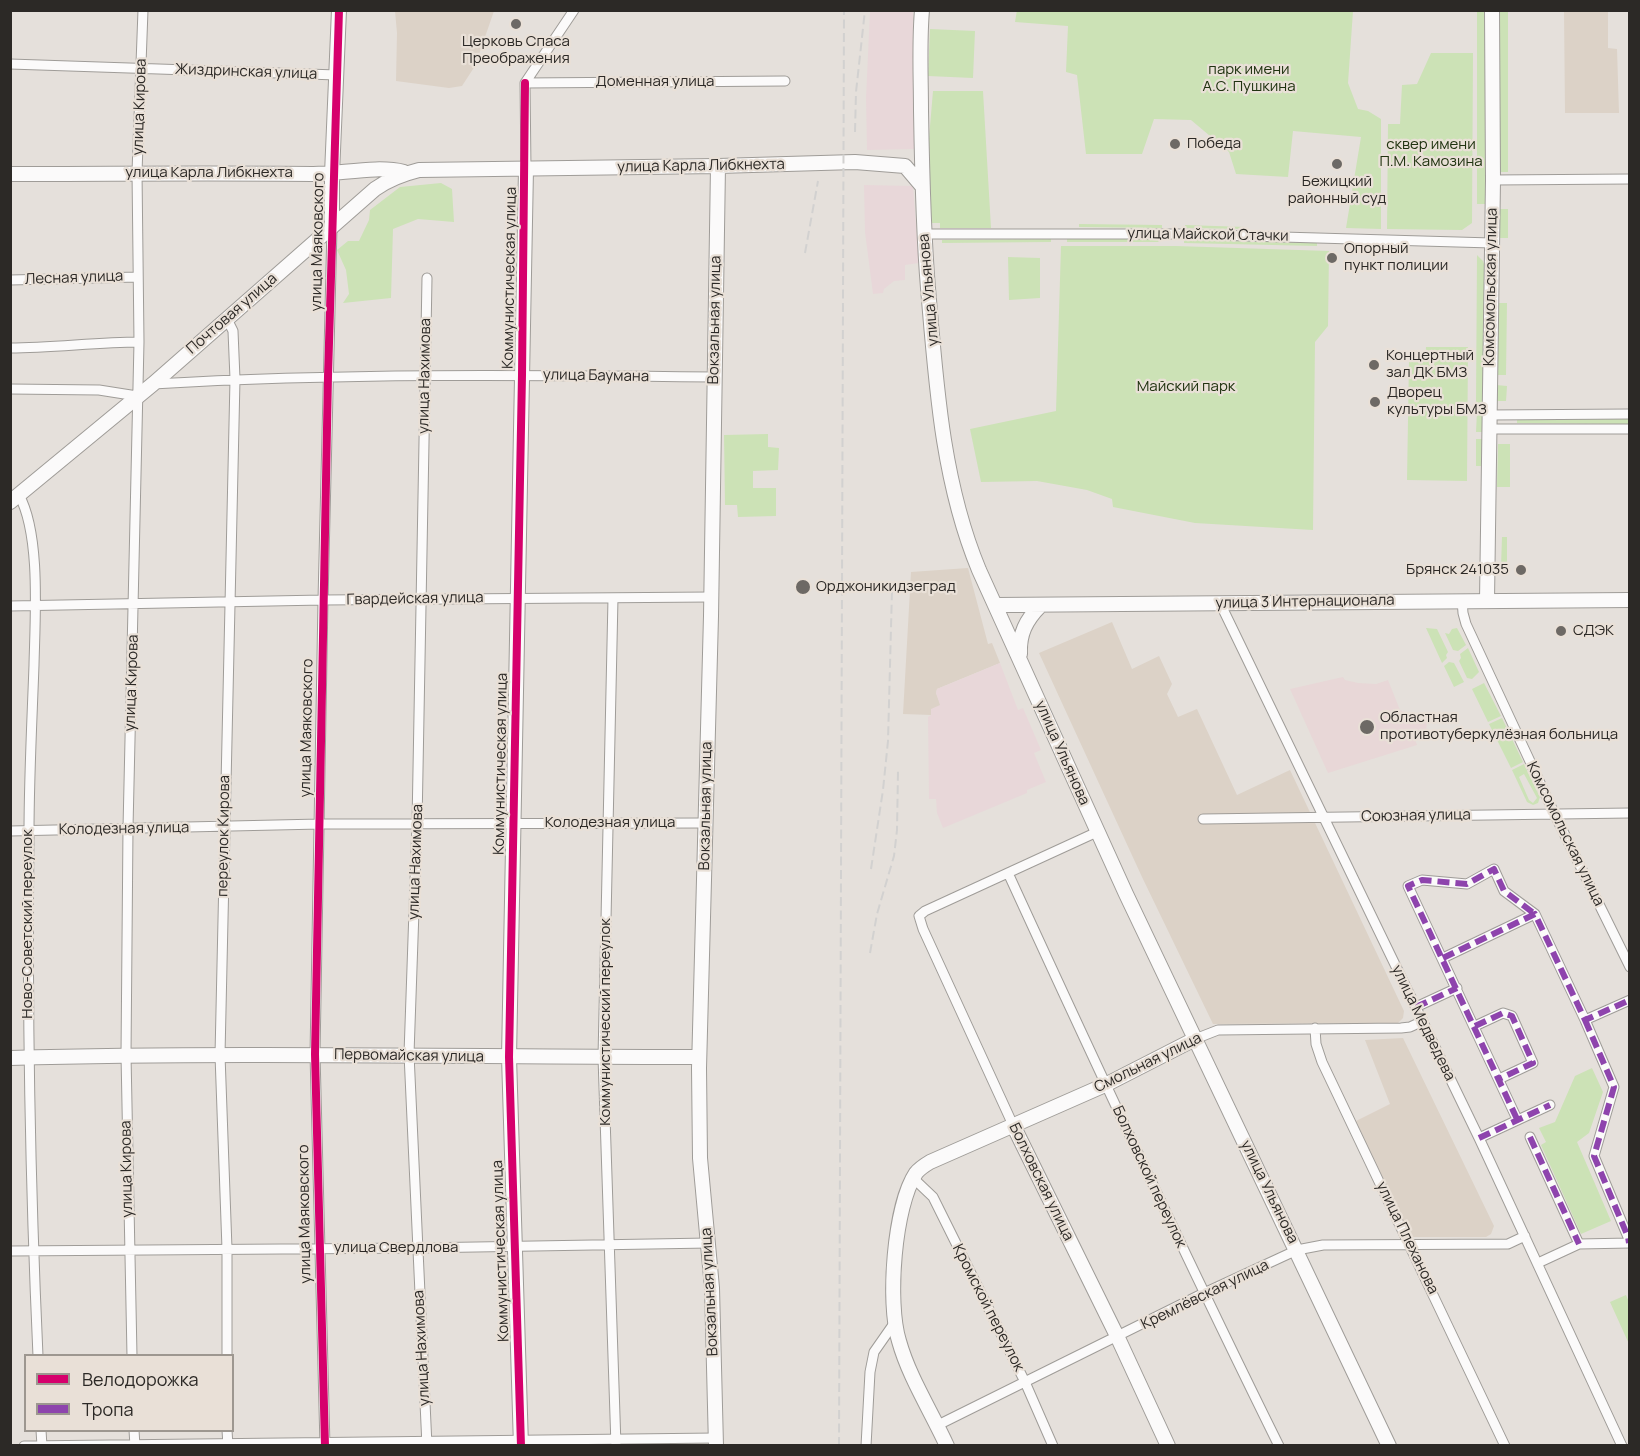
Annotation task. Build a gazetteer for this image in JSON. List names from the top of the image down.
{
  "streets": {
    "main road": [
      "улица Карла Либкнехта",
      "улица Маяковского",
      "Коммунистическая улица",
      "Комсомольская улица",
      "улица Ульянова",
      "Почтовая улица",
      "Вокзальная улица",
      "улица 3 Интернационала",
      "Первомайская улица",
      "Смольная улица",
      "Болховская улица"
    ],
    "street": [
      "Жиздринская улица",
      "Доменная улица",
      "улица Кирова",
      "улица Майской Стачки",
      "Лесная улица",
      "улица Нахимова",
      "улица Баумана",
      "Гвардейская улица",
      "Союзная улица",
      "Колодезная улица",
      "переулок Кирова",
      "Ново-Советский переулок",
      "Коммунистический переулок",
      "улица Медведева",
      "Болховской переулок",
      "улица Плеханова",
      "улица Свердлова",
      "Кремлёвская улица",
      "Кромской переулок"
    ]
  },
  "crossings": [
    ["Жиздринская улица", "улица Кирова"],
    ["Жиздринская улица", "улица Маяковского"],
    ["Доменная улица", "Коммунистическая улица"],
    ["улица Кирова", "улица Карла Либкнехта"],
    ["улица Кирова", "Лесная улица"],
    ["улица Кирова", "Почтовая улица"],
    ["улица Кирова", "Гвардейская улица"],
    ["улица Кирова", "Колодезная улица"],
    ["улица Кирова", "Первомайская улица"],
    ["улица Кирова", "улица Свердлова"],
    ["улица Карла Либкнехта", "улица Маяковского"],
    ["улица Карла Либкнехта", "Коммунистическая улица"],
    ["улица Карла Либкнехта", "Почтовая улица"],
    ["улица Карла Либкнехта", "Вокзальная улица"],
    ["улица Майской Стачки", "Комсомольская улица"],
    ["улица Майской Стачки", "улица Ульянова"],
    ["улица Маяковского", "Почтовая улица"],
    ["улица Маяковского", "улица Баумана"],
    ["улица Маяковского", "Гвардейская улица"],
    ["улица Маяковского", "Колодезная улица"],
    ["улица Маяковского", "Первомайская улица"],
    ["улица Маяковского", "улица Свердлова"],
    ["Коммунистическая улица", "улица Баумана"],
    ["Коммунистическая улица", "Гвардейская улица"],
    ["Коммунистическая улица", "Колодезная улица"],
    ["Коммунистическая улица", "Первомайская улица"],
    ["Коммунистическая улица", "улица Свердлова"],
    ["Комсомольская улица", "улица 3 Интернационала"],
    ["Комсомольская улица", "Союзная улица"],
    ["улица Ульянова", "улица 3 Интернационала"],
    ["улица Ульянова", "Смольная улица"],
    ["улица Ульянова", "Кремлёвская улица"],
    ["Почтовая улица", "улица Баумана"],
    ["Почтовая улица", "переулок Кирова"],
    ["Почтовая улица", "Ново-Советский переулок"],
    ["Вокзальная улица", "улица Баумана"],
    ["Вокзальная улица", "Гвардейская улица"],
    ["Вокзальная улица", "Колодезная улица"],
    ["Вокзальная улица", "Первомайская улица"],
    ["Вокзальная улица", "улица Свердлова"],
    ["улица Нахимова", "улица Баумана"],
    ["улица Нахимова", "Гвардейская улица"],
    ["улица Нахимова", "Колодезная улица"],
    ["улица Нахимова", "Первомайская улица"],
    ["улица Нахимова", "улица Свердлова"],
    ["улица Баумана", "переулок Кирова"],
    ["Гвардейская улица", "переулок Кирова"],
    ["Гвардейская улица", "Ново-Советский переулок"],
    ["Гвардейская улица", "Коммунистический переулок"],
    ["улица 3 Интернационала", "улица Медведева"],
    ["Союзная улица", "улица Медведева"],
    ["Колодезная улица", "переулок Кирова"],
    ["Колодезная улица", "Ново-Советский переулок"],
    ["Колодезная улица", "Коммунистический переулок"],
    ["переулок Кирова", "Первомайская улица"],
    ["переулок Кирова", "улица Свердлова"],
    ["Ново-Советский переулок", "Первомайская улица"],
    ["Ново-Советский переулок", "улица Свердлова"],
    ["Коммунистический переулок", "Первомайская улица"],
    ["Коммунистический переулок", "улица Свердлова"],
    ["улица Медведева", "Смольная улица"],
    ["улица Медведева", "Кремлёвская улица"],
    ["Смольная улица", "Болховской переулок"],
    ["Смольная улица", "Болховская улица"],
    ["Смольная улица", "улица Плеханова"],
    ["Смольная улица", "Кромской переулок"],
    ["Болховской переулок", "Болховская улица"],
    ["Болховской переулок", "Кремлёвская улица"],
    ["Болховская улица", "Кремлёвская улица"],
    ["улица Плеханова", "Кремлёвская улица"],
    ["Кремлёвская улица", "Кромской переулок"]
  ],
  "parks": ["парк имени А.С. Пушкина", "сквер имени П.М. Камозина", "Майский парк"],
  "places": [
    "Церковь Спаса Преображения",
    "Победа",
    "Бежицкий районный суд",
    "Опорный пункт полиции",
    "Концертный зал ДК БМЗ",
    "Дворец культуры БМЗ",
    "Брянск 241035",
    "Орджоникидзеград",
    "СДЭК",
    "Областная противотуберкулёзная больница"
  ],
  "legend": ["Велодорожка", "Тропа"]
}
